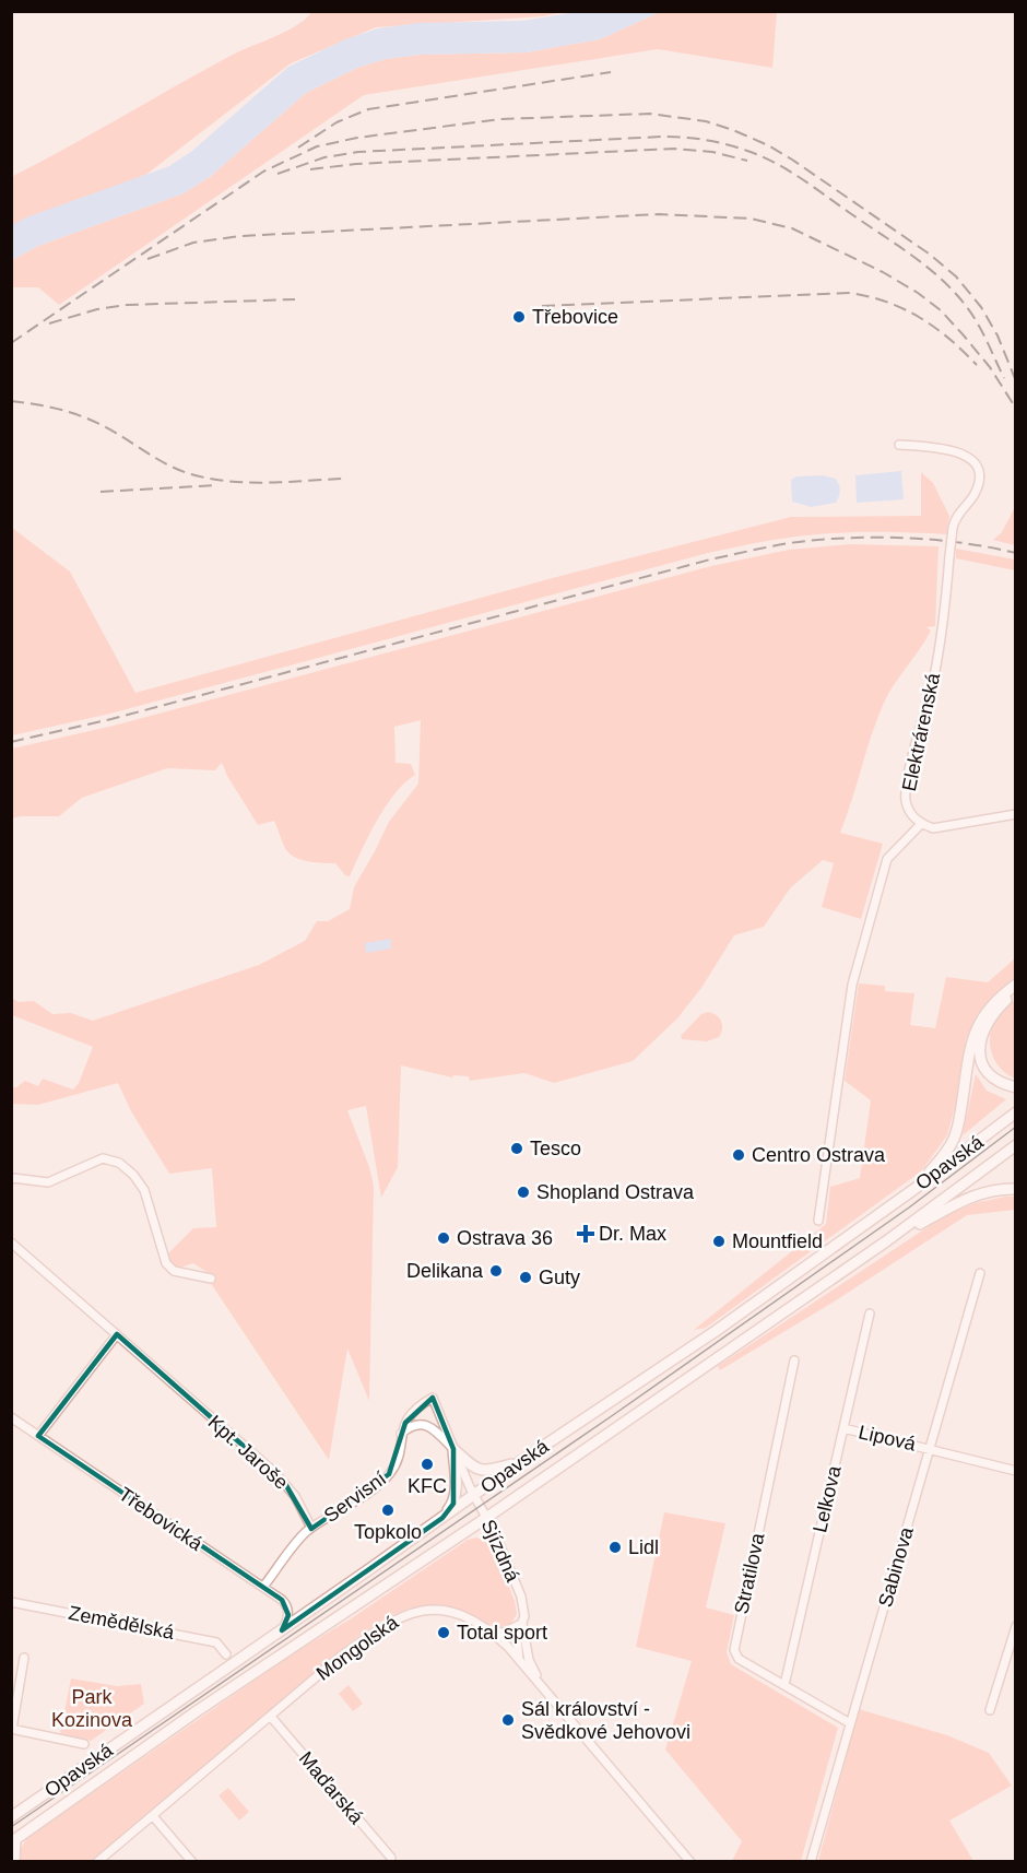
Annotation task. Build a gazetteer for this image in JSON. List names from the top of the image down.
{
  "streets": {
    "main road": ["Opavská"],
    "street": [
      "Elektrárenská",
      "Lipová",
      "Kpt. Jaroše",
      "Servisní",
      "Lelkova",
      "Třebovická",
      "Sjízdná",
      "Sabinova",
      "Stratilova",
      "Zemědělská",
      "Mongolská",
      "Maďarská"
    ]
  },
  "crossings": [
    ["Opavská", "Třebovická"],
    ["Opavská", "Sjízdná"],
    ["Lipová", "Lelkova"],
    ["Lipová", "Sabinova"],
    ["Kpt. Jaroše", "Servisní"],
    ["Servisní", "Sjízdná"],
    ["Lelkova", "Stratilova"],
    ["Sabinova", "Stratilova"],
    ["Mongolská", "Maďarská"]
  ],
  "parks": ["Park Kozinova"],
  "places": {
    "other": [
      "Třebovice",
      "Tesco",
      "Centro Ostrava",
      "Shopland Ostrava",
      "Ostrava 36",
      "Mountfield",
      "Delikana",
      "Guty",
      "KFC",
      "Topkolo",
      "Lidl",
      "Total sport",
      "Sál království - Svědkové Jehovovi"
    ],
    "health": ["Dr. Max"]
  }
}
